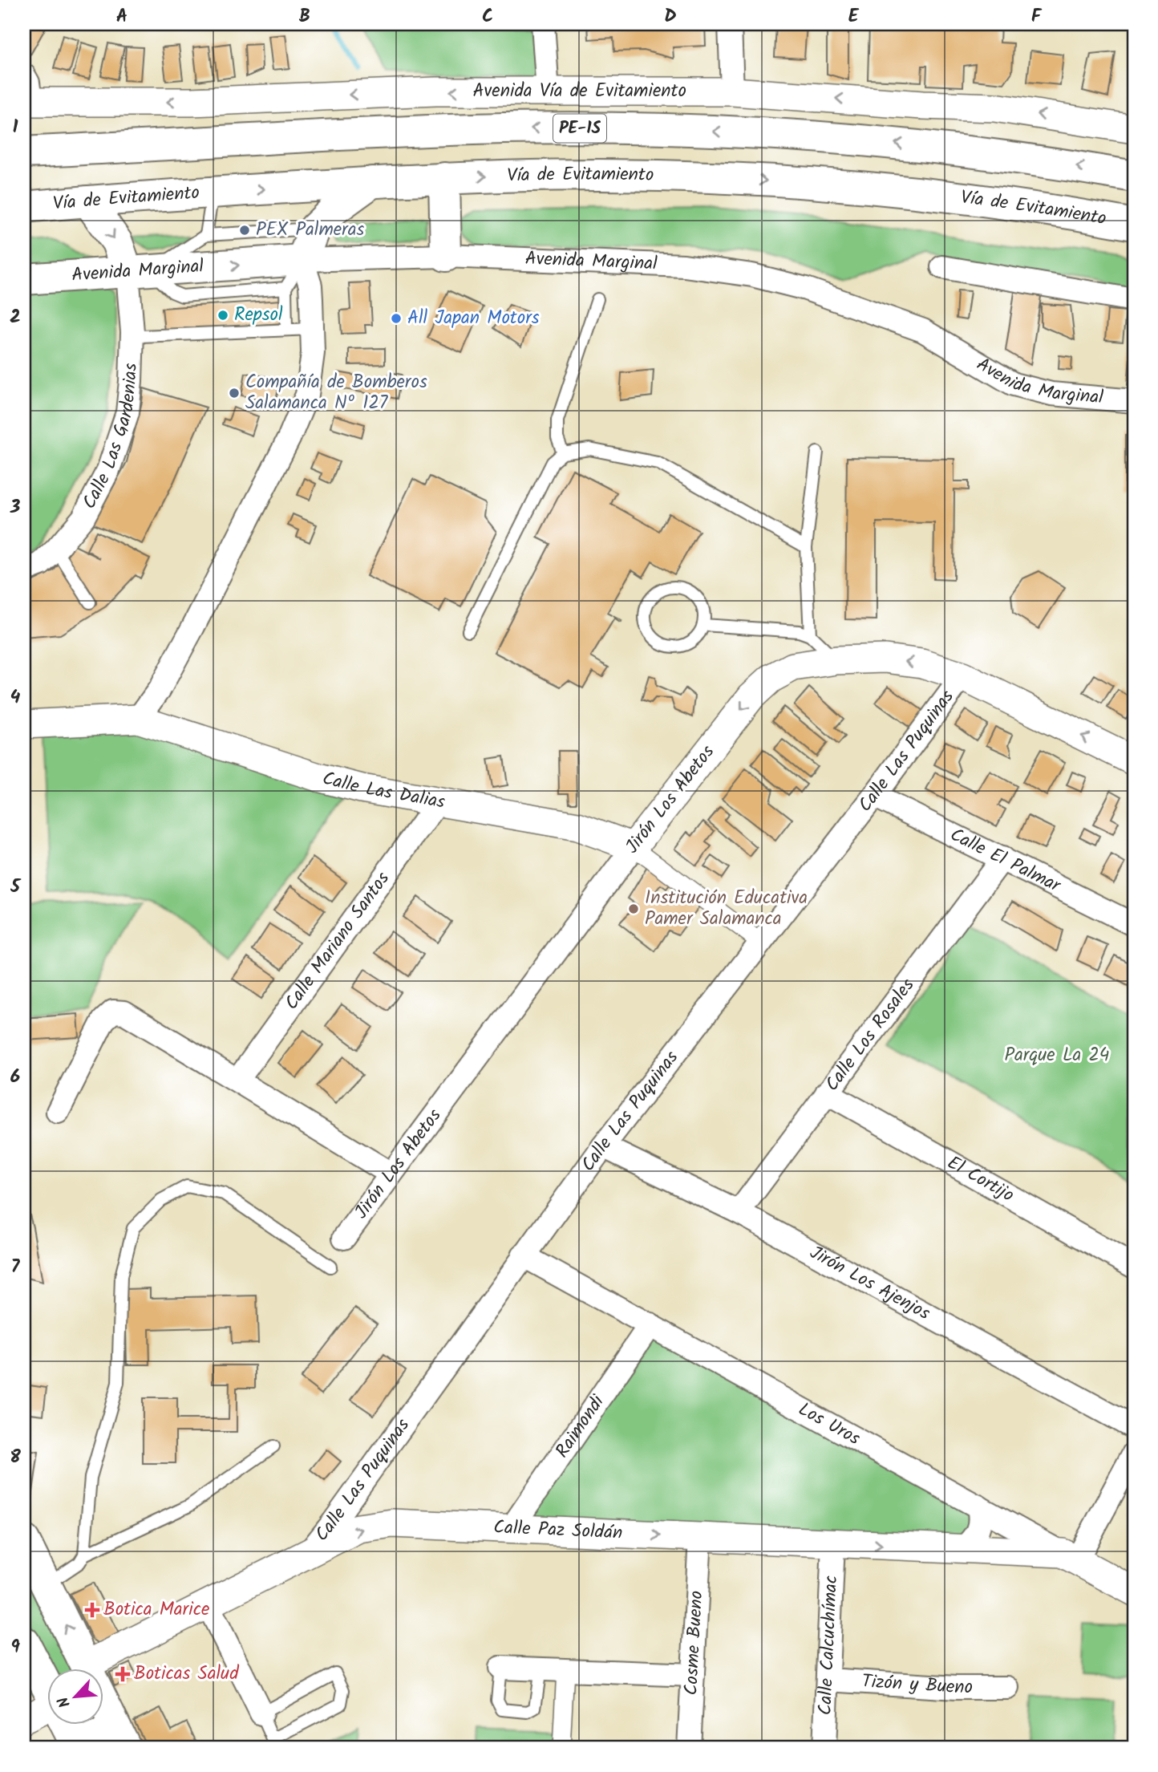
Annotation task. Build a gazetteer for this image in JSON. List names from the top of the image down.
{
  "streets": {
    "main road": ["PE-1S", "Vía de Evitamiento", "Avenida Marginal"],
    "street": [
      "Avenida Vía de Evitamiento",
      "Calle Las Gardenias",
      "Calle Las Puquinas",
      "Calle Las Dalias",
      "Jirón Los Abetos",
      "Calle El Palmar",
      "Calle Mariano Santos",
      "Calle Los Rosales",
      "El Cortijo",
      "Jirón Los Ajenjos",
      "Los Uros",
      "Raimondi",
      "Calle Paz Soldán",
      "Cosme Bueno",
      "Calle Calcuchímac",
      "Tizón y Bueno"
    ]
  },
  "crossings": [
    ["Avenida Marginal", "Calle Las Gardenias"],
    ["Calle Las Puquinas", "Jirón Los Abetos"],
    ["Calle Las Puquinas", "Calle El Palmar"],
    ["Calle Las Puquinas", "Jirón Los Ajenjos"],
    ["Calle Las Puquinas", "Los Uros"],
    ["Calle Las Puquinas", "Calle Paz Soldán"],
    ["Calle Las Dalias", "Jirón Los Abetos"],
    ["Calle Las Dalias", "Calle Mariano Santos"],
    ["Calle El Palmar", "Calle Los Rosales"],
    ["Calle Los Rosales", "El Cortijo"],
    ["Calle Los Rosales", "Jirón Los Ajenjos"],
    ["Los Uros", "Raimondi"],
    ["Los Uros", "Calle Paz Soldán"],
    ["Raimondi", "Calle Paz Soldán"],
    ["Calle Paz Soldán", "Cosme Bueno"],
    ["Calle Paz Soldán", "Calle Calcuchímac"],
    ["Calle Calcuchímac", "Tizón y Bueno"]
  ],
  "one_way": ["Avenida Vía de Evitamiento", "Jirón Los Abetos"],
  "parks": ["Parque La 24"],
  "places": {
    "other": [
      "PEX Palmeras",
      "Repsol",
      "All Japan Motors",
      "Compañía de Bomberos Salamanca Nº 127",
      "Institución Educativa Pamer Salamanca"
    ],
    "health": ["Botica Marice", "Boticas Salud"]
  },
  "north": "bottom left",
  "grid": {
    "columns": [
      "A",
      "B",
      "C",
      "D",
      "E",
      "F"
    ],
    "rows": [
      "1",
      "2",
      "3",
      "4",
      "5",
      "6",
      "7",
      "8",
      "9"
    ]
  }
}
